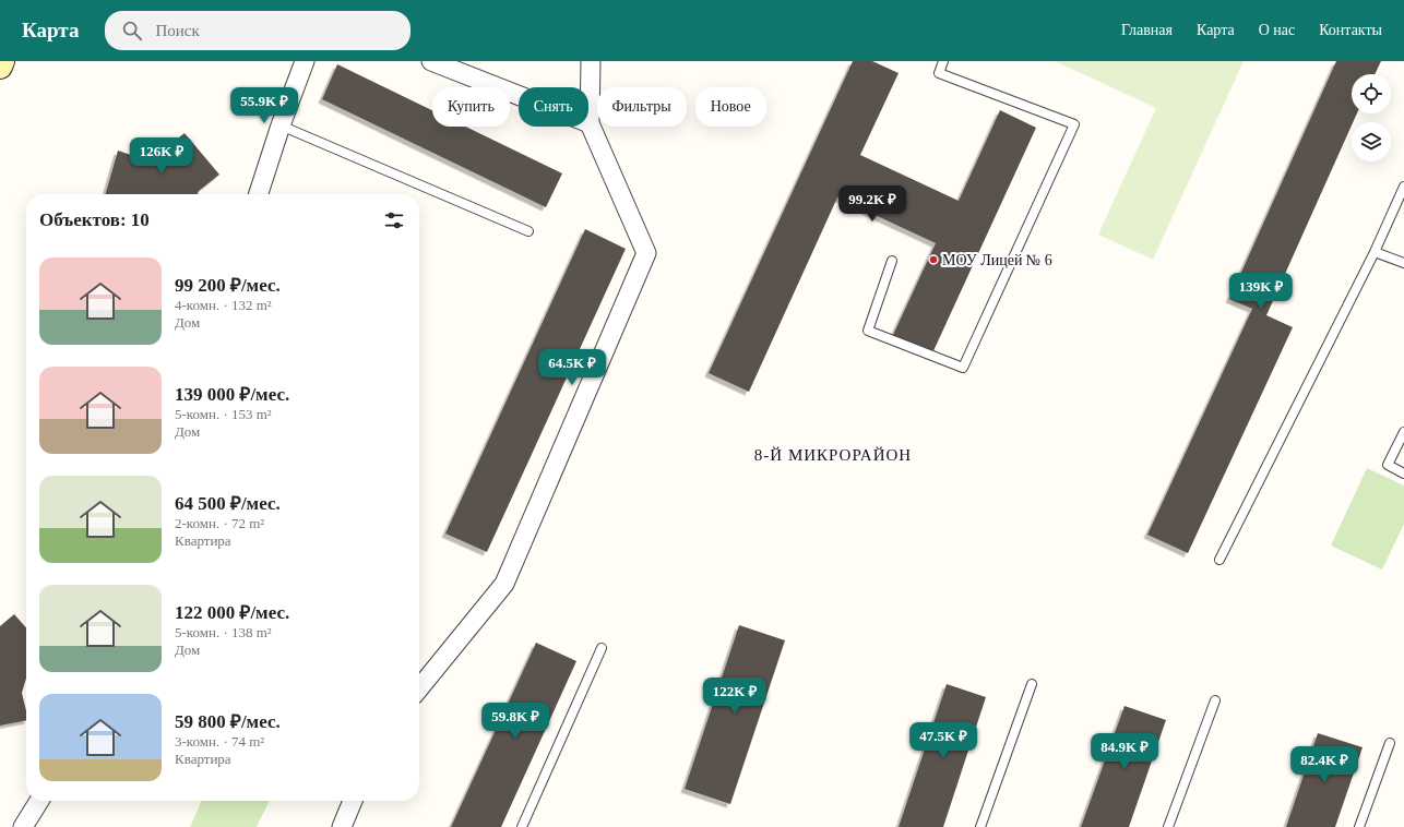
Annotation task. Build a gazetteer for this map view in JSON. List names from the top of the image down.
{
  "districts": ["8-Й МИКРОРАЙОН"],
  "places": ["МОУ Лицей № 6"],
  "page": {
    "header": "Карта",
    "search": "Поиск",
    "nav": [
      "Главная",
      "Карта",
      "О нас",
      "Контакты"
    ],
    "price": [
      "55.9K ₽",
      "126K ₽",
      "99.2K ₽",
      "139K ₽",
      "64.5K ₽",
      "122K ₽",
      "59.8K ₽",
      "47.5K ₽",
      "84.9K ₽",
      "82.4K ₽"
    ],
    "chip": [
      "Купить",
      "Снять",
      "Фильтры",
      "Новое"
    ],
    "heading": "Объектов: 10",
    "list": [
      {
        "name": "99 200 ₽/мес.",
        "note": "4-комн. · 132 m² · Дом"
      },
      {
        "name": "139 000 ₽/мес.",
        "note": "5-комн. · 153 m² · Дом"
      },
      {
        "name": "64 500 ₽/мес.",
        "note": "2-комн. · 72 m² · Квартира"
      },
      {
        "name": "122 000 ₽/мес.",
        "note": "5-комн. · 138 m² · Дом"
      },
      {
        "name": "59 800 ₽/мес.",
        "note": "3-комн. · 74 m² · Квартира"
      }
    ]
  }
}
